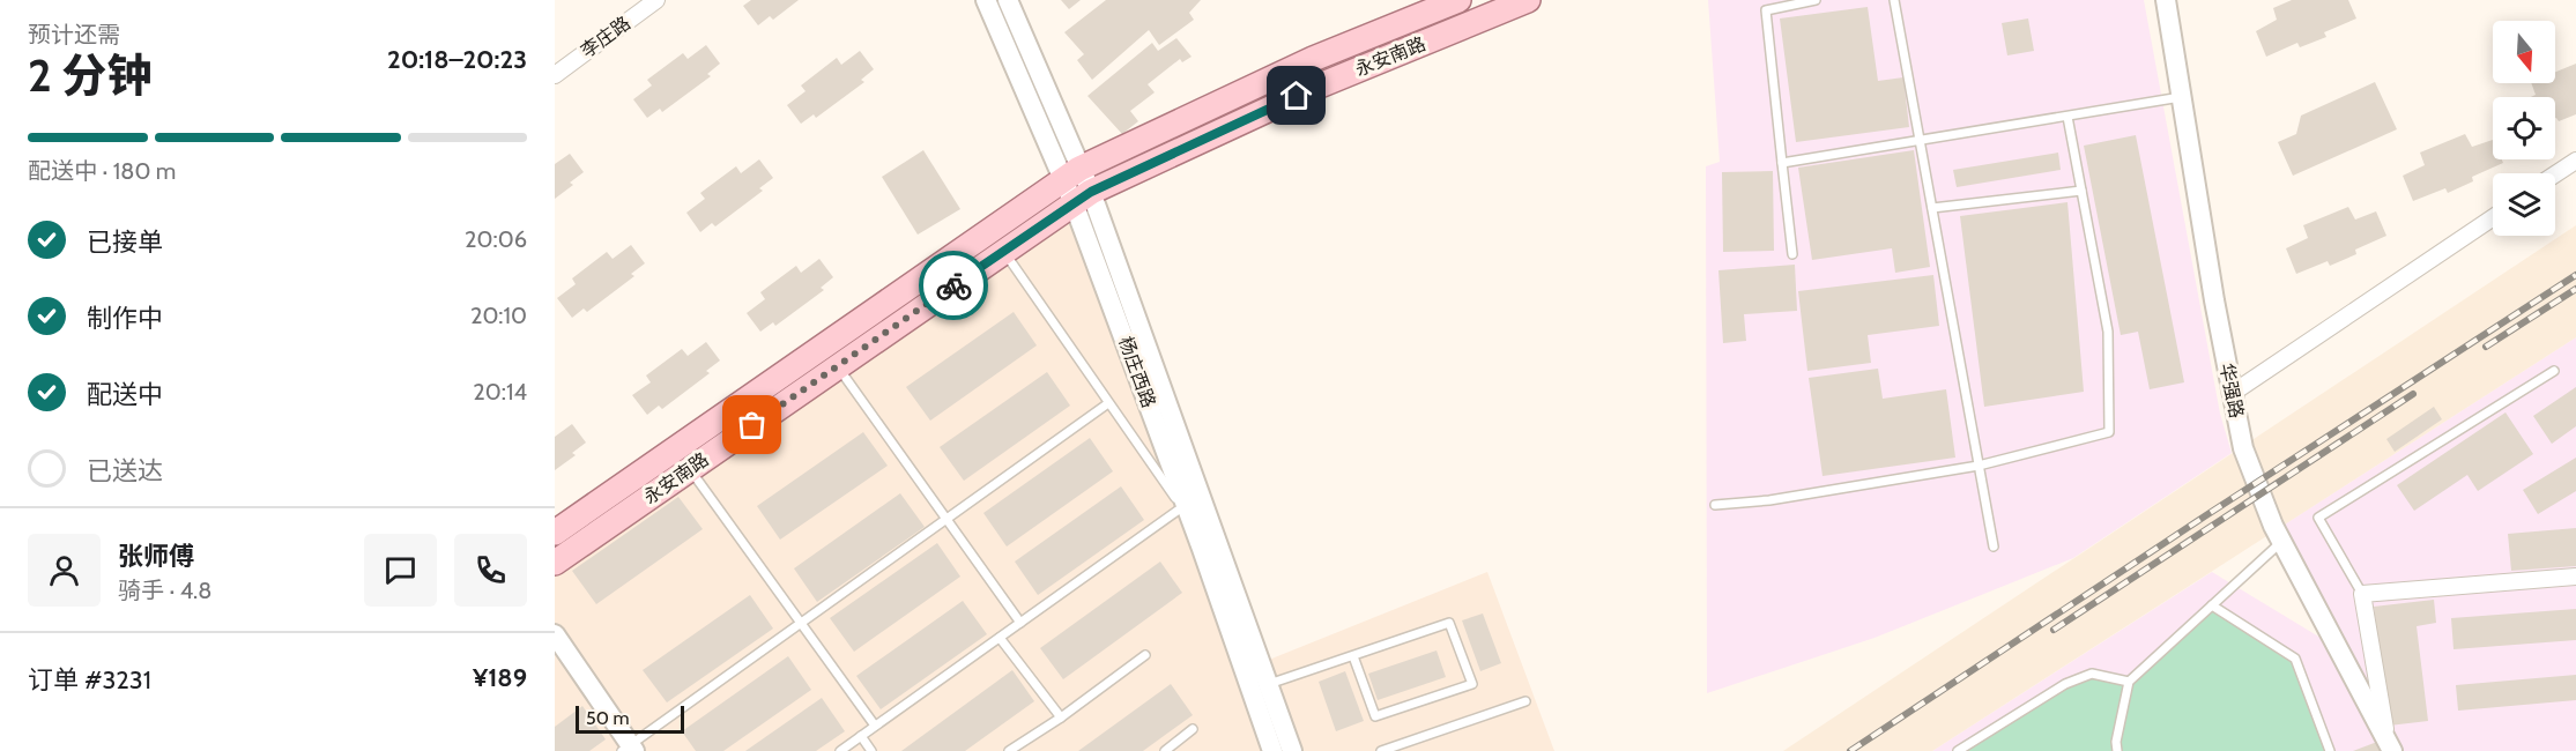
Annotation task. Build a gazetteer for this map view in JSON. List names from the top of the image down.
{
  "streets": {
    "main road": ["永安南路"],
    "street": ["李庄路", "杨庄西路", "华强路"]
  },
  "crossings": [
    ["永安南路", "杨庄西路"]
  ],
  "scale_bar": "50 m",
  "north": "bottom",
  "page": {
    "heading": ["2 分钟", "预计还需", "20:18–20:23"],
    "panel": [
      "张师傅",
      "骑手 · 4.8",
      "订单 #3231",
      "¥189"
    ],
    "bar": "配送中 · 180 m",
    "list": [
      ["已接单", "20:06"],
      ["制作中", "20:10"],
      ["配送中", "20:14"],
      "已送达"
    ],
    "scale": "50 m"
  }
}
